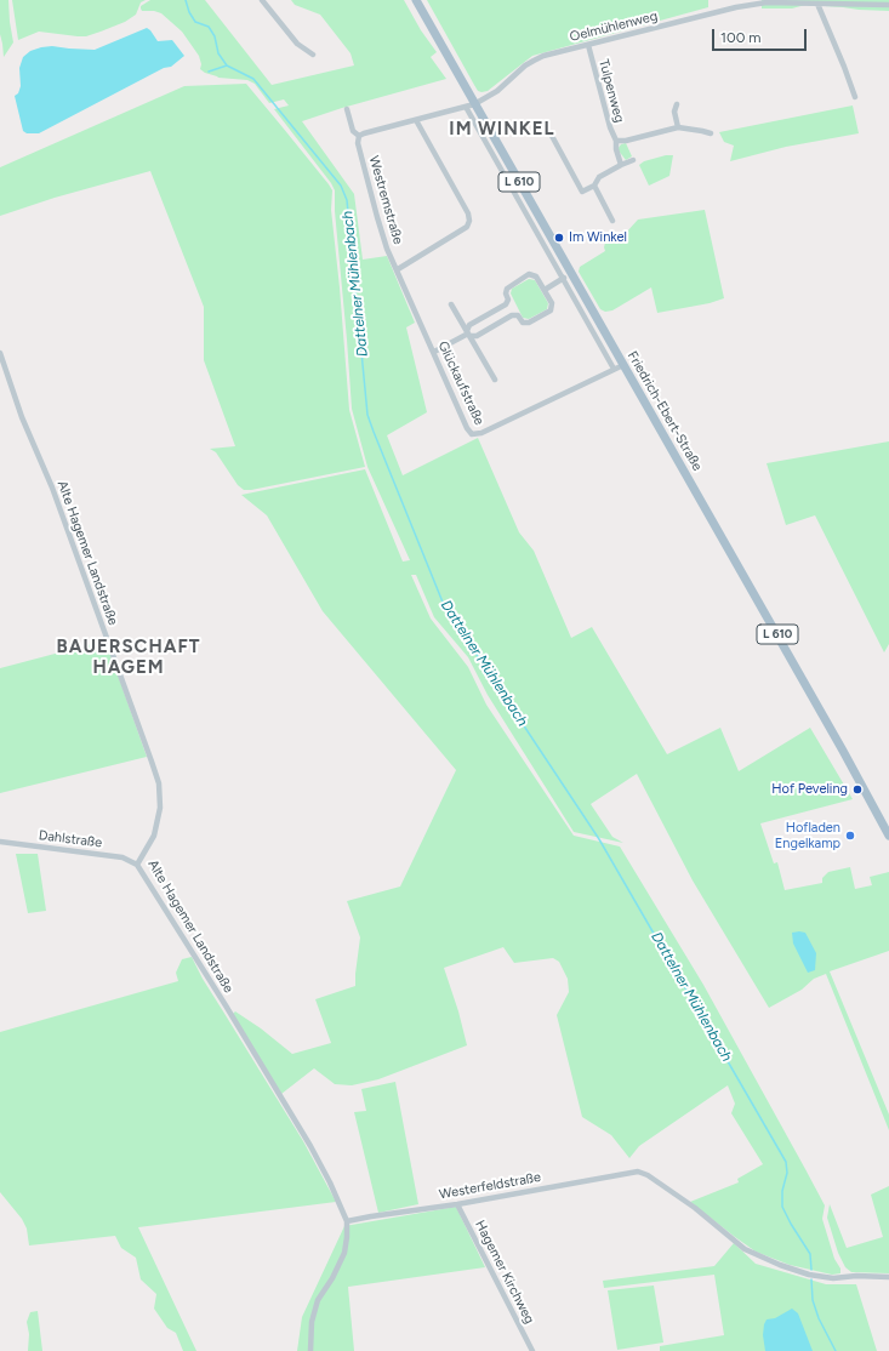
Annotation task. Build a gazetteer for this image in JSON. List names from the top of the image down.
{
  "streets": {
    "main road": ["L 610", "Friedrich-Ebert-Straße"],
    "street": [
      "Oelmühlenweg",
      "Tulpenweg",
      "Westremstraße",
      "Glückaufstraße",
      "Alte Hagemer Landstraße",
      "Dahlstraße",
      "Westerfeldstraße",
      "Hagemer Kirchweg"
    ]
  },
  "crossings": [
    ["Oelmühlenweg", "Tulpenweg"],
    ["Oelmühlenweg", "Friedrich-Ebert-Straße"],
    ["Westremstraße", "Glückaufstraße"],
    ["Glückaufstraße", "Friedrich-Ebert-Straße"],
    ["Alte Hagemer Landstraße", "Dahlstraße"],
    ["Alte Hagemer Landstraße", "Westerfeldstraße"],
    ["Westerfeldstraße", "Hagemer Kirchweg"]
  ],
  "districts": ["IM WINKEL", "BAUERSCHAFT HAGEM"],
  "water": ["Dattelner Mühlenbach"],
  "places": ["Im Winkel", "Hof Peveling", "Hofladen Engelkamp"],
  "scale_bar": "100 m"
}
